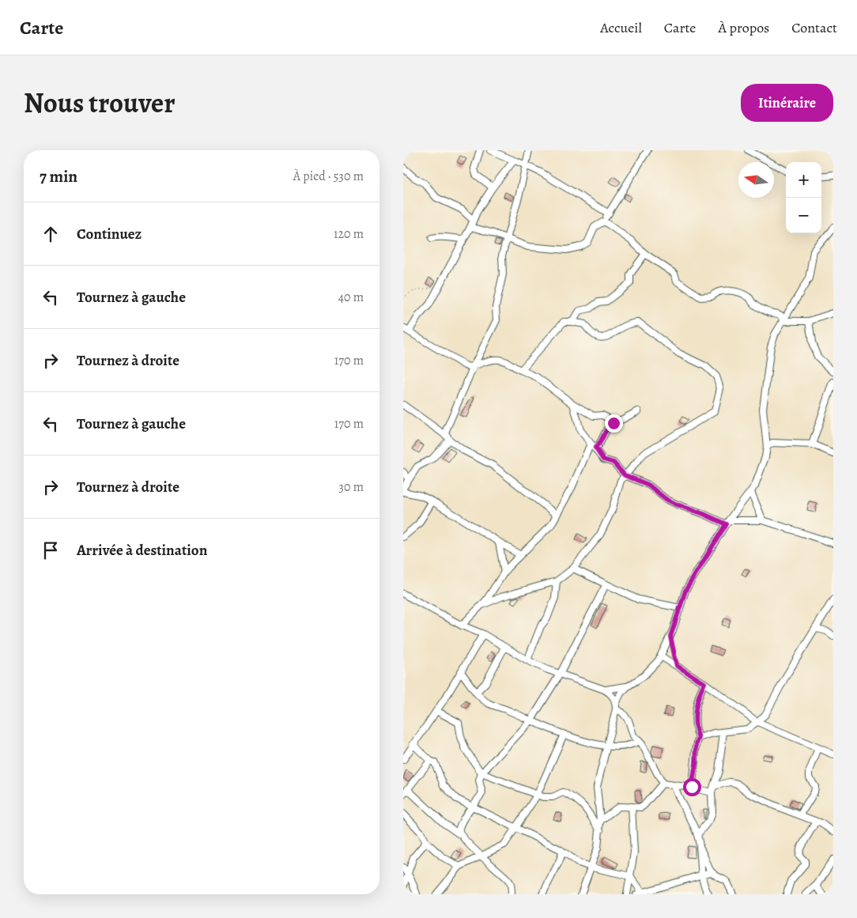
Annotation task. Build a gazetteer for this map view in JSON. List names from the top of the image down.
{
  "north": "left",
  "page": {
    "header": "Carte",
    "nav": [
      "Accueil",
      "Carte",
      "À propos",
      "Contact"
    ],
    "title": "Nous trouver",
    "buttons": "Itinéraire",
    "heading": ["7 min", "À pied · 530 m"],
    "map_buttons": ["+", "−"],
    "list": [
      ["Continuez", "120 m"],
      ["Tournez à gauche", "40 m"],
      ["Tournez à droite", "170 m"],
      ["Tournez à gauche", "170 m"],
      ["Tournez à droite", "30 m"],
      "Arrivée à destination"
    ]
  }
}
